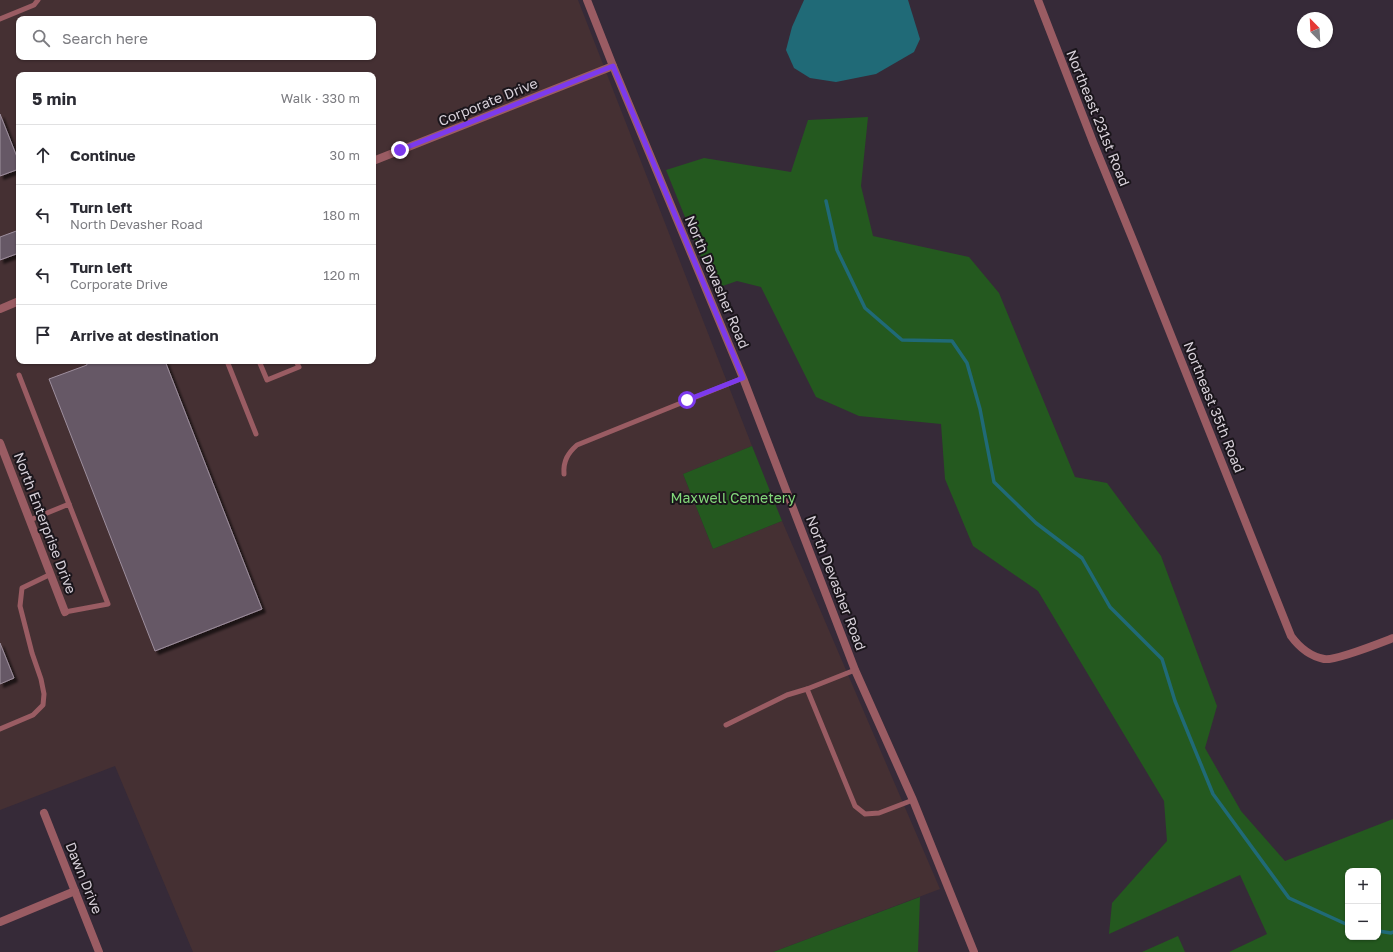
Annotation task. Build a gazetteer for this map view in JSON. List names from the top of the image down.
{
  "streets": {
    "street": [
      "Corporate Drive",
      "Northeast 231st Road",
      "North Devasher Road",
      "Northeast 35th Road",
      "North Enterprise Drive",
      "Dawn Drive"
    ]
  },
  "crossings": [
    ["Corporate Drive", "North Devasher Road"],
    ["Northeast 231st Road", "Northeast 35th Road"]
  ],
  "parks": ["Maxwell Cemetery"],
  "north": "top left",
  "page": {
    "search": "Search here",
    "heading": ["5 min", "Walk · 330 m"],
    "list": [
      ["Continue", "30 m"],
      ["Turn left", "North Devasher Road", "180 m"],
      ["Turn left", "Corporate Drive", "120 m"],
      "Arrive at destination"
    ],
    "map_buttons": ["+", "−"]
  }
}
